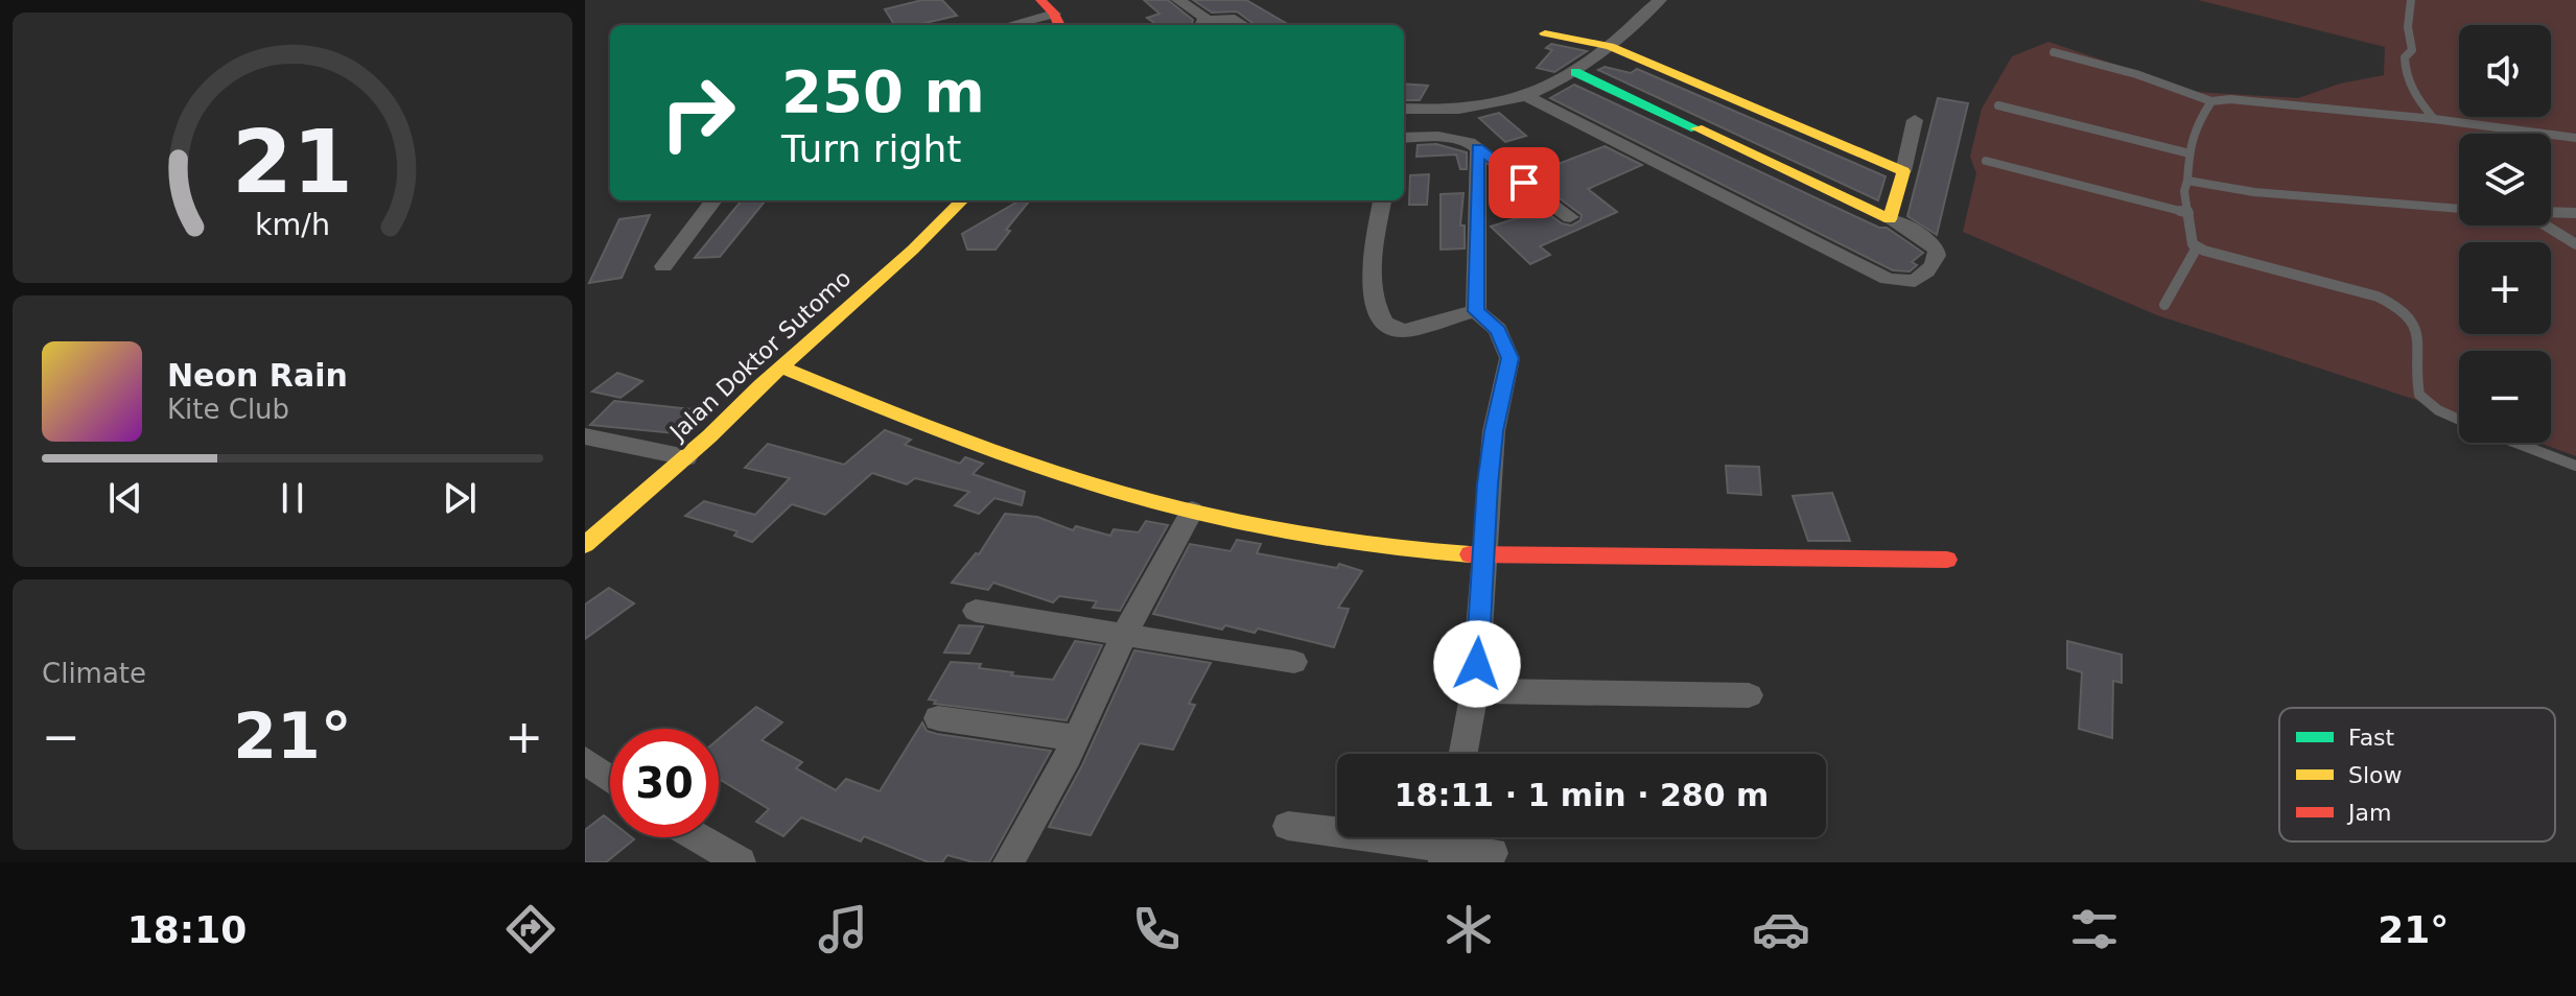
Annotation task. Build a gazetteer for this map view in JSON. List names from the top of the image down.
{
  "streets": {
    "street": ["Jalan Doktor Sutomo"]
  },
  "legend": ["Fast", "Slow", "Jam"],
  "page": {
    "map_buttons": ["+", "−"],
    "turn": ["250 m", "Turn right"],
    "song": ["Neon Rain", "Kite Club"],
    "tile": "Climate",
    "heat": ["−", "21°", "+"],
    "limit": "30",
    "trip": "18:11 · 1 min · 280 m",
    "tabs": ["18:10", "21°"],
    "gauge": ["21", "km/h"]
  }
}
